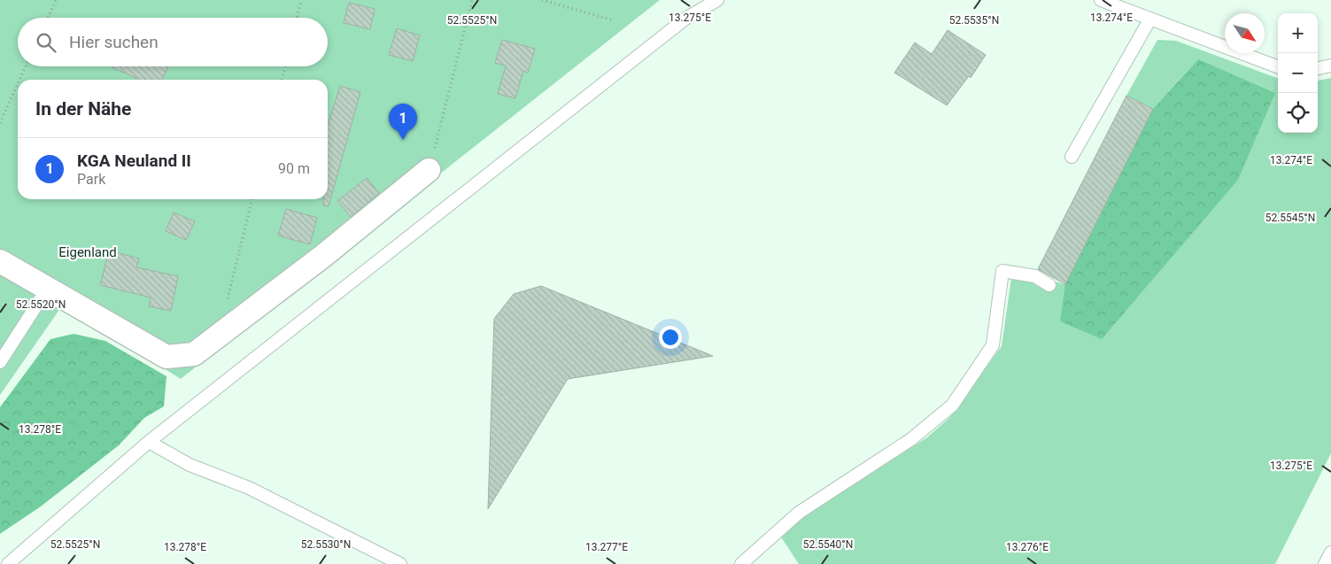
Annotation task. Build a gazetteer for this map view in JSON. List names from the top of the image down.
{
  "parks": ["Eigenland"],
  "north": "bottom right",
  "page": {
    "map_buttons": ["+", "−"],
    "search": "Hier suchen",
    "heading": "In der Nähe",
    "pins": "1",
    "list": [
      {
        "mark": "1",
        "name": "KGA Neuland II",
        "note": "Park",
        "value": "90 m"
      }
    ]
  },
  "coordinates": [
    "13.275°E",
    "13.274°E",
    "52.5525°N",
    "52.5535°N",
    "52.5545°N",
    "52.5520°N",
    "13.278°E",
    "52.5530°N",
    "52.5540°N",
    "13.277°E",
    "13.276°E"
  ]
}
